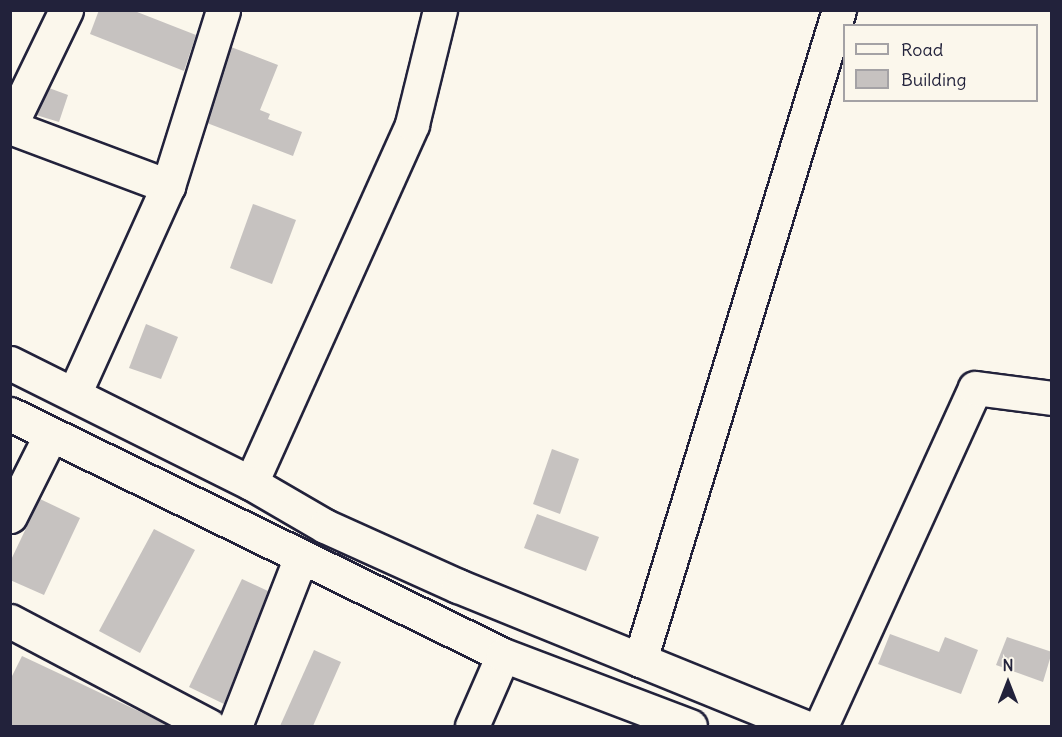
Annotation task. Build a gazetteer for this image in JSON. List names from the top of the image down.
{
  "legend": ["Road", "Building"],
  "north": "top"
}
